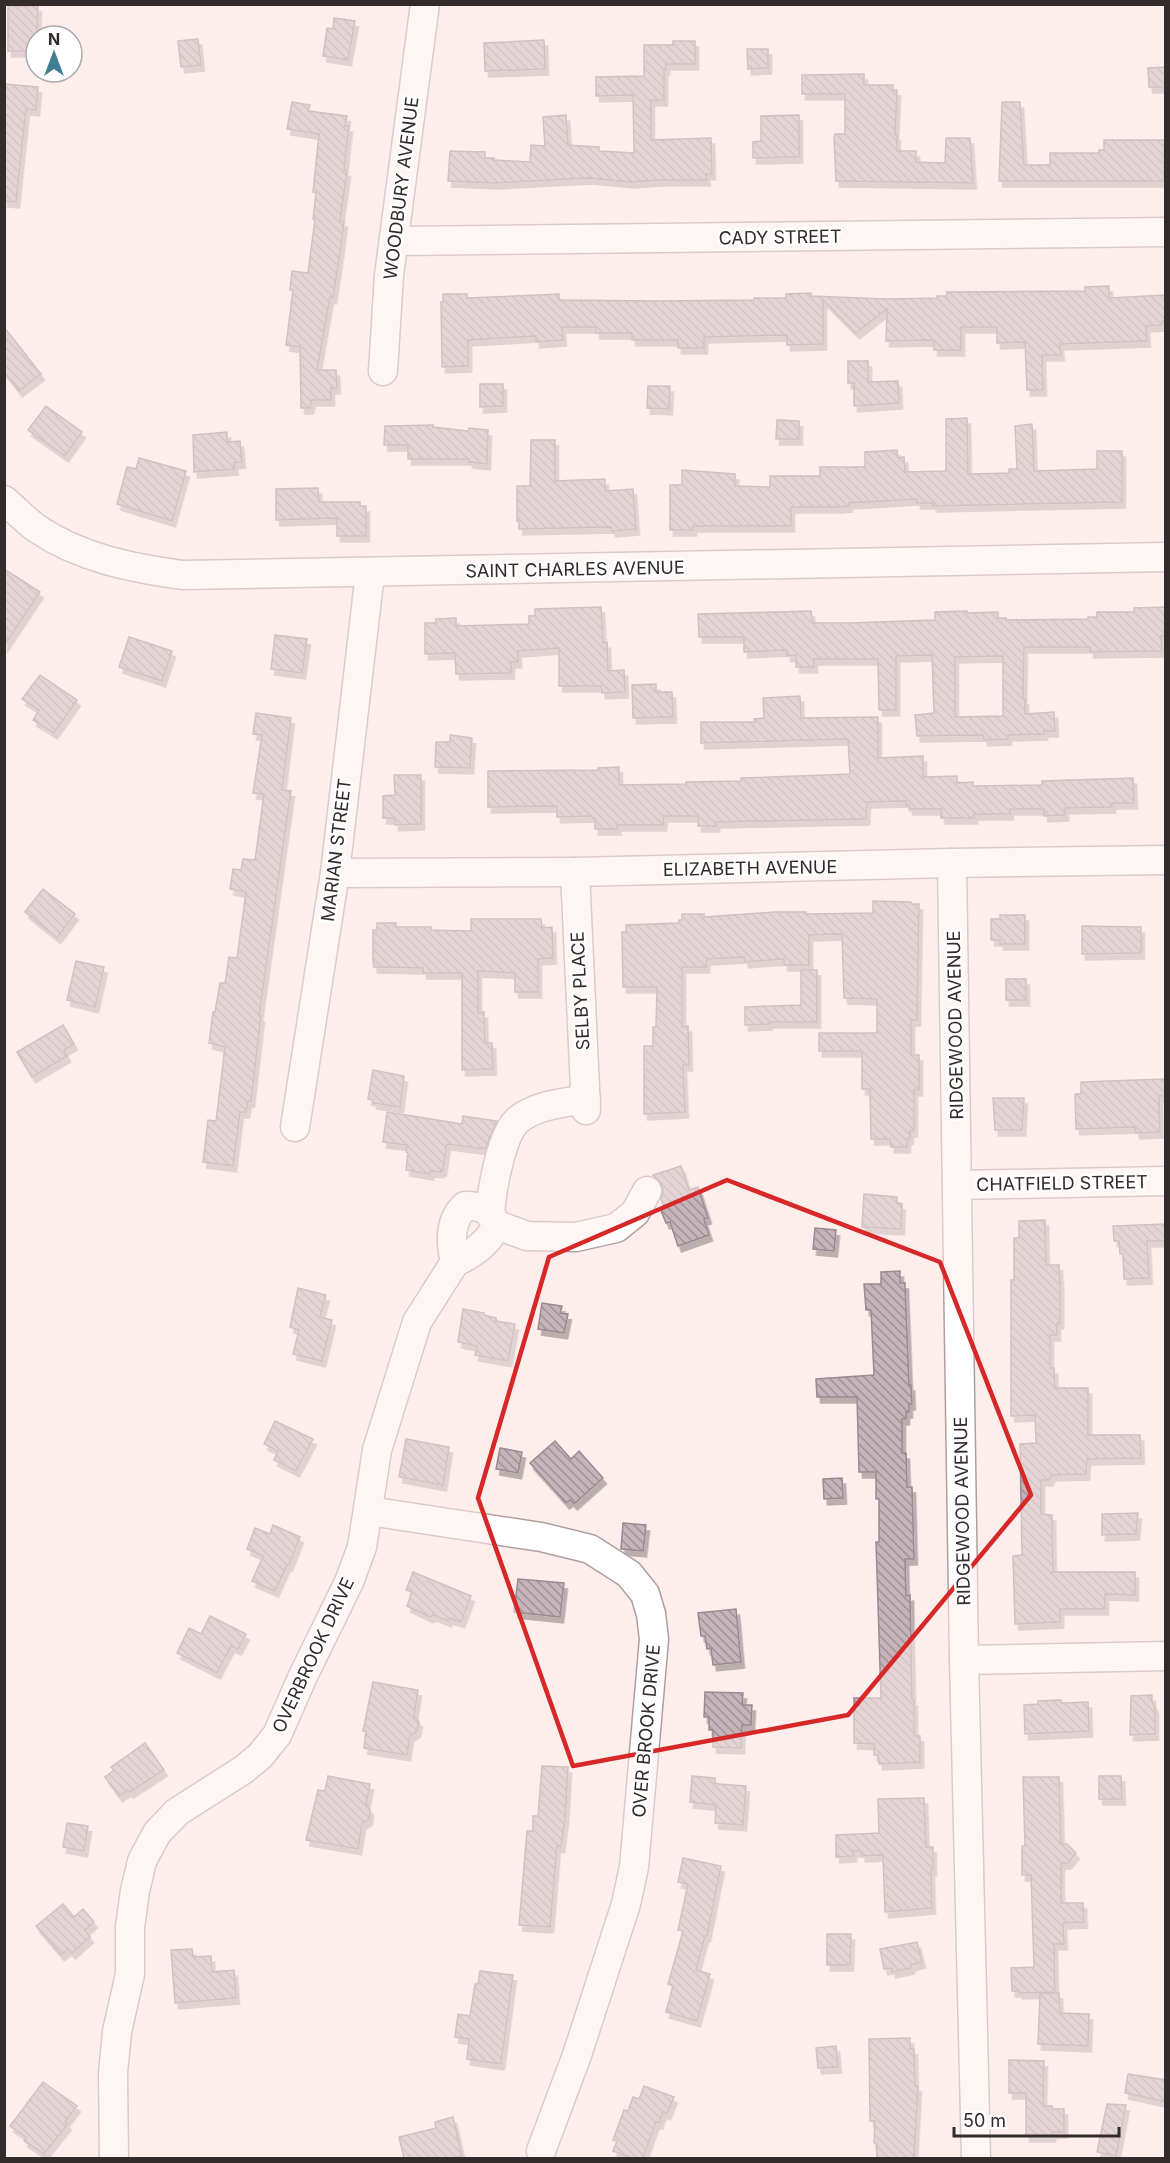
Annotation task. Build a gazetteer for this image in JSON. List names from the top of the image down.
{
  "streets": {
    "street": [
      "WOODBURY AVENUE",
      "CADY STREET",
      "SAINT CHARLES AVENUE",
      "MARIAN STREET",
      "ELIZABETH AVENUE",
      "SELBY PLACE",
      "RIDGEWOOD AVENUE",
      "CHATFIELD STREET",
      "OVERBROOK DRIVE",
      "OVER BROOK DRIVE"
    ]
  },
  "crossings": [
    ["WOODBURY AVENUE", "CADY STREET"],
    ["SAINT CHARLES AVENUE", "MARIAN STREET"],
    ["MARIAN STREET", "ELIZABETH AVENUE"],
    ["ELIZABETH AVENUE", "SELBY PLACE"],
    ["ELIZABETH AVENUE", "RIDGEWOOD AVENUE"],
    ["RIDGEWOOD AVENUE", "CHATFIELD STREET"],
    ["OVERBROOK DRIVE", "OVER BROOK DRIVE"]
  ],
  "scale_bar": "50 m",
  "north": "top"
}
